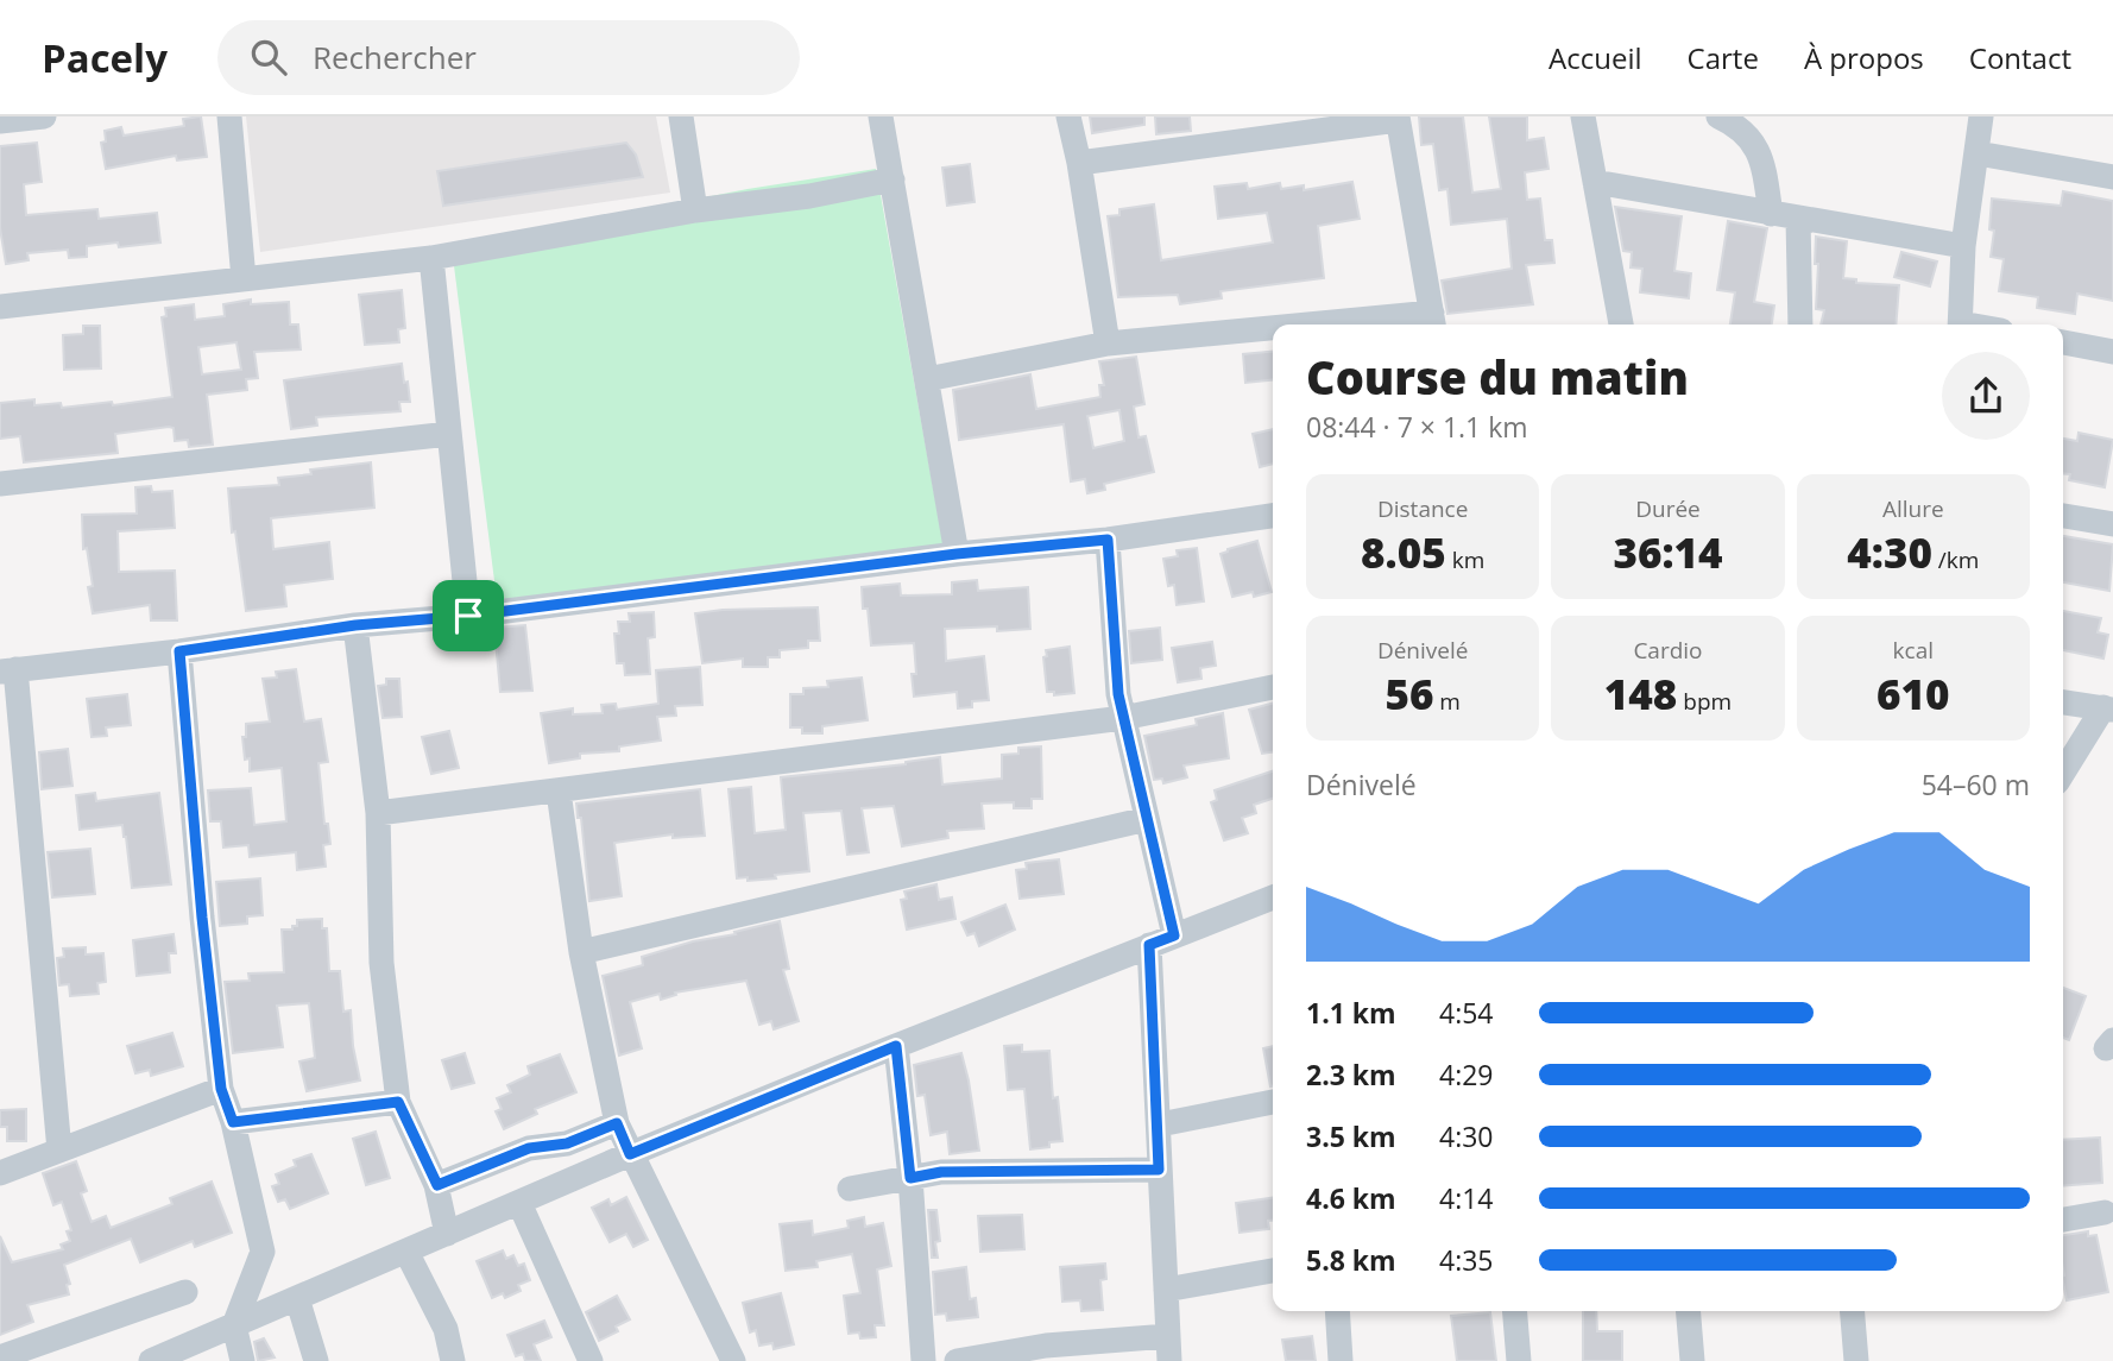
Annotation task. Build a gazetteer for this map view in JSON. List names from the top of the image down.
{
  "page": {
    "header": "Pacely",
    "search": "Rechercher",
    "nav": [
      "Accueil",
      "Carte",
      "À propos",
      "Contact"
    ],
    "heading": ["Course du matin", "08:44 · 7 × 1.1 km"],
    "stats": [
      ["Distance", "8.05 km"],
      ["Durée", "36:14"],
      ["Allure", "4:30 /km"],
      ["Dénivelé", "56 m"],
      ["Cardio", "148 bpm"],
      ["kcal", "610"]
    ],
    "chart": ["Dénivelé", "54–60 m"],
    "list": [
      {
        "name": "1.1 km",
        "note": "4:54"
      },
      {
        "name": "2.3 km",
        "note": "4:29"
      },
      {
        "name": "3.5 km",
        "note": "4:30"
      },
      {
        "name": "4.6 km",
        "note": "4:14"
      },
      {
        "name": "5.8 km",
        "note": "4:35"
      }
    ]
  }
}
